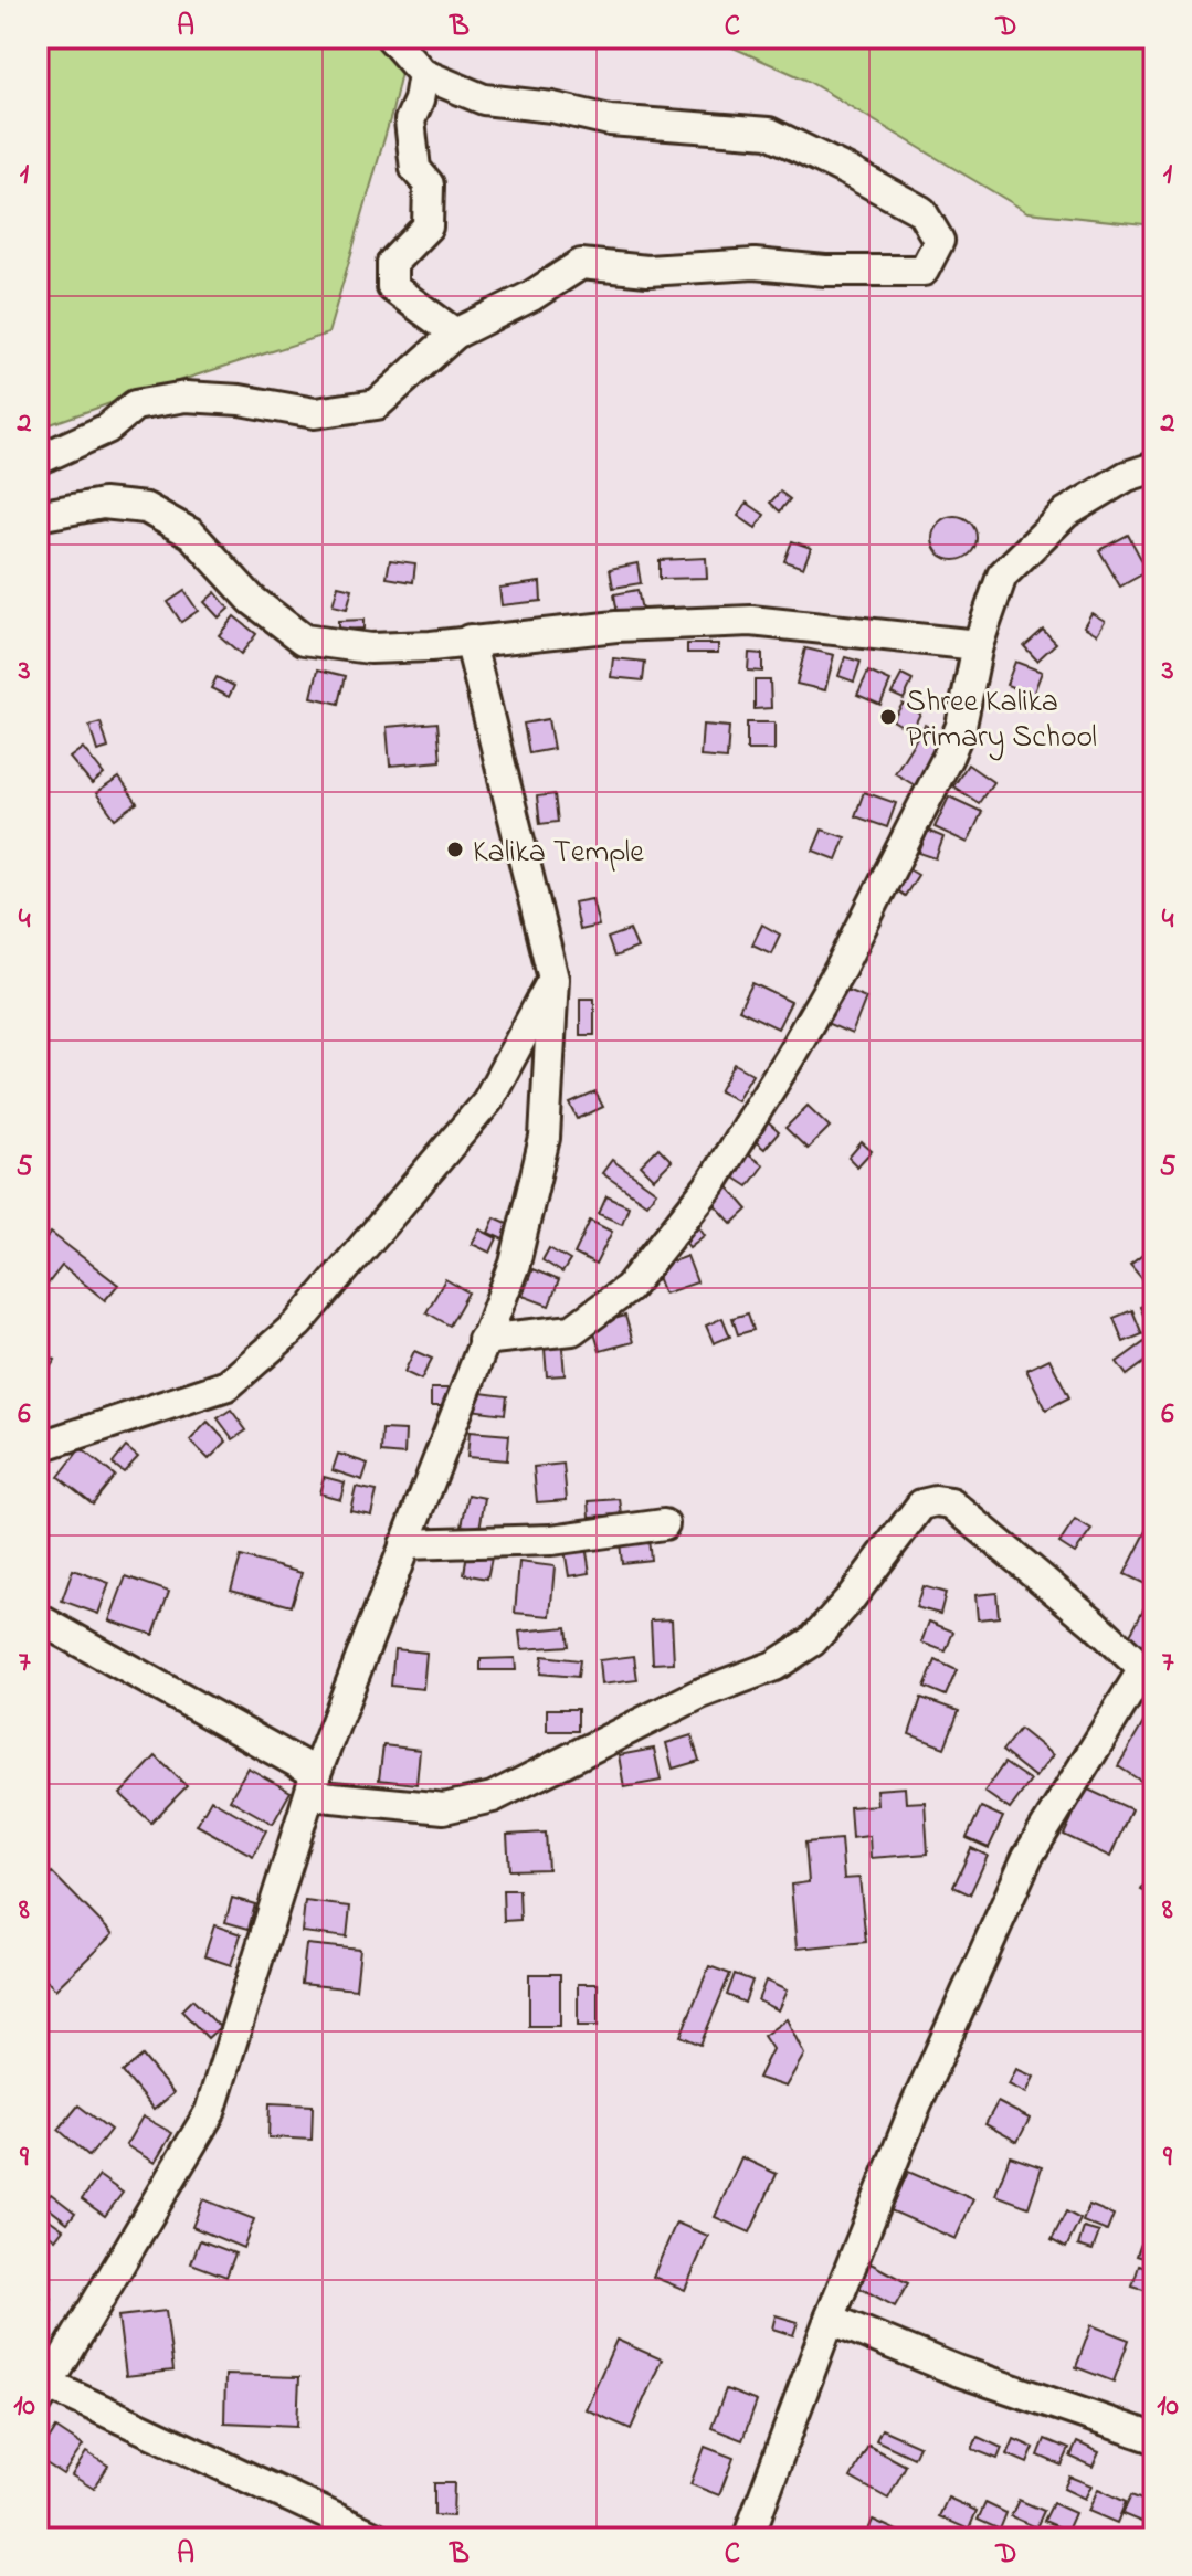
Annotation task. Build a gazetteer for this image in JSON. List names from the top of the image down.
{
  "places": ["Shree Kalika Primary School", "Kalika Temple"],
  "grid": {
    "columns": [
      "A",
      "B",
      "C",
      "D"
    ],
    "rows": [
      "1",
      "2",
      "3",
      "4",
      "5",
      "6",
      "7",
      "8",
      "9",
      "10"
    ]
  }
}
